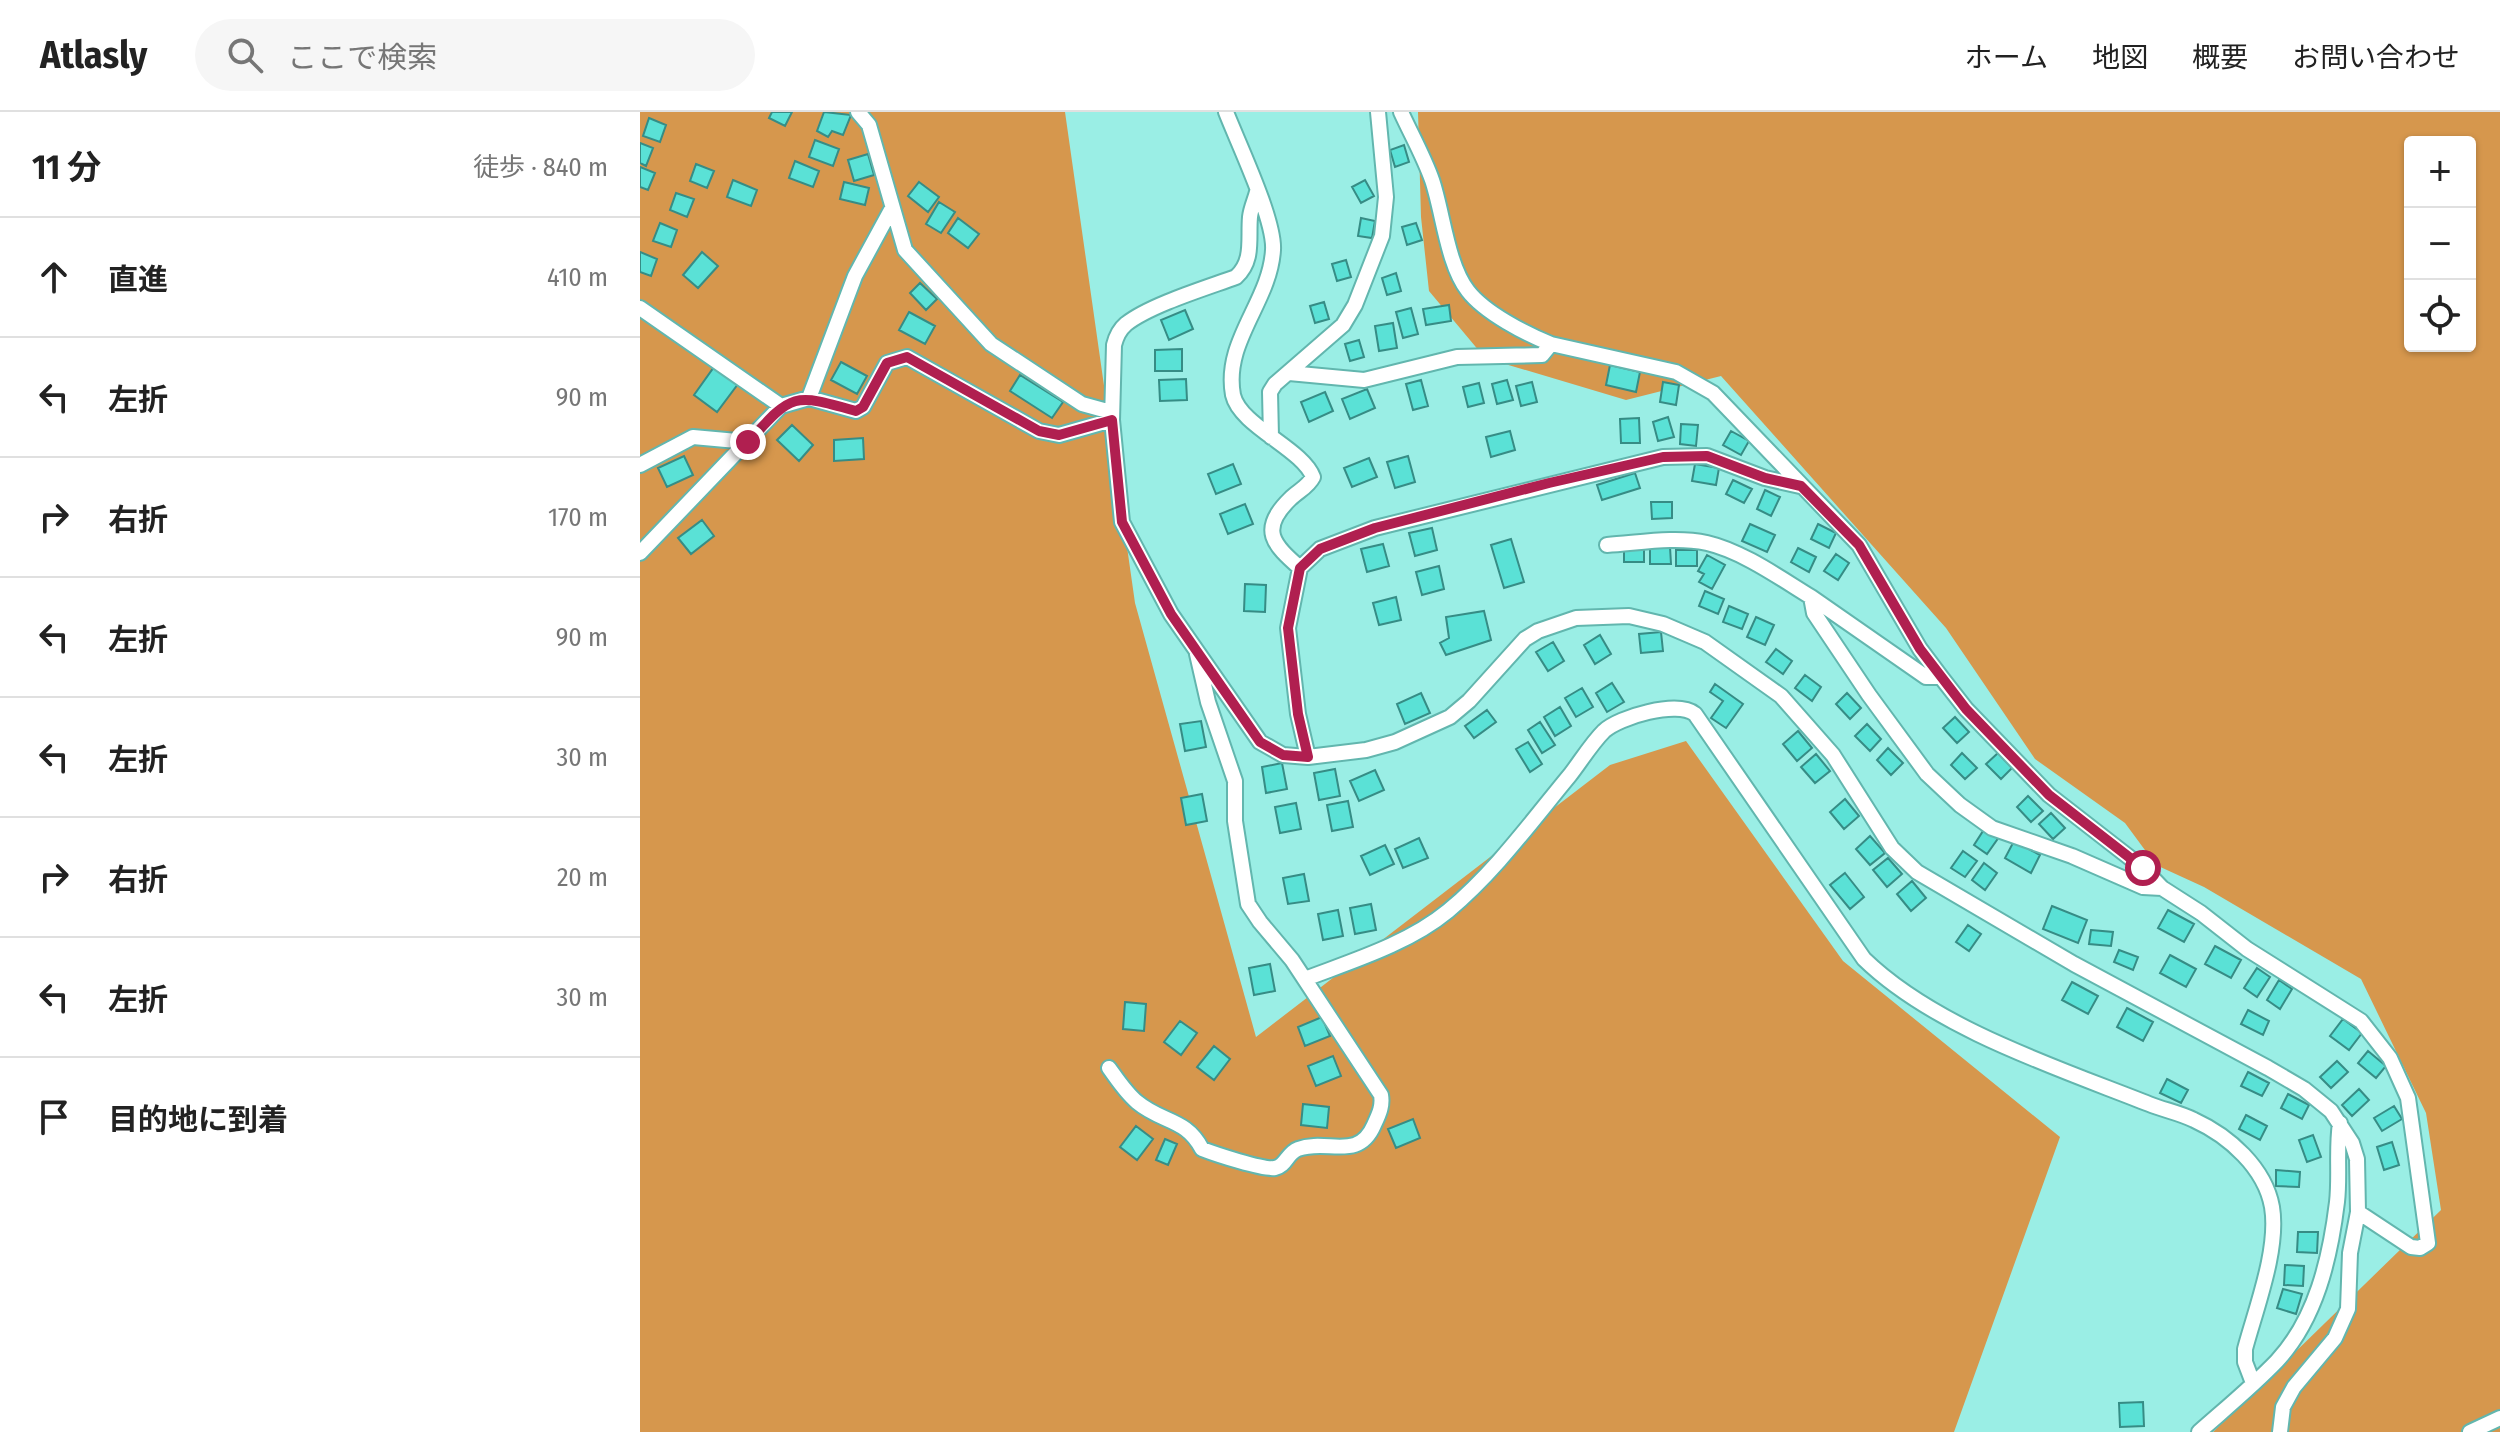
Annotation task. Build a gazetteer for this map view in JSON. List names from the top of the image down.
{
  "page": {
    "header": "Atlasly",
    "search": "ここで検索",
    "nav": [
      "ホーム",
      "地図",
      "概要",
      "お問い合わせ"
    ],
    "heading": ["11 分", "徒歩 · 840 m"],
    "map_buttons": ["+", "−"],
    "list": [
      ["直進", "410 m"],
      ["左折", "90 m"],
      ["右折", "170 m"],
      ["左折", "90 m"],
      ["左折", "30 m"],
      ["右折", "20 m"],
      ["左折", "30 m"],
      "目的地に到着"
    ]
  }
}
